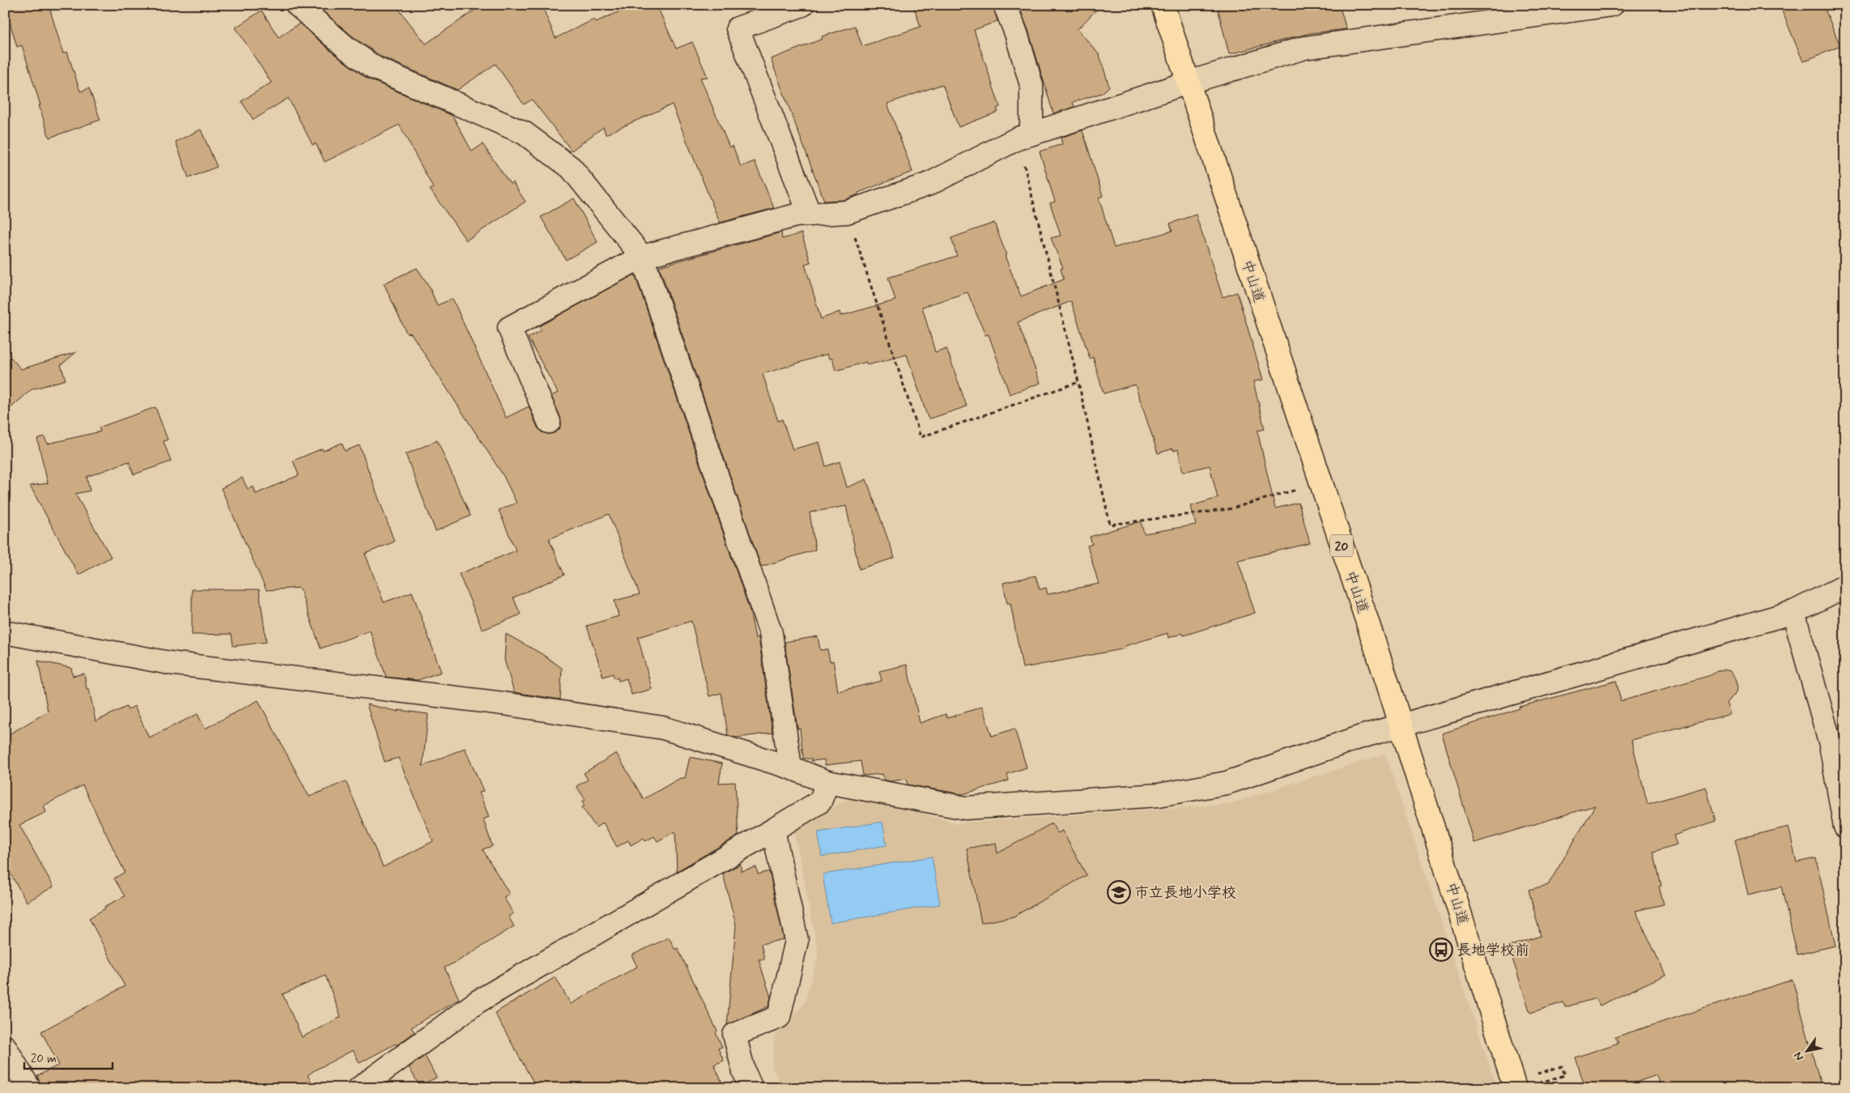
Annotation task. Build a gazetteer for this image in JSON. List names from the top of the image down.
{
  "streets": {
    "highway": ["中山道", "20"]
  },
  "places": {
    "school or university": ["市立長地小学校"],
    "bus stop": ["長地学校前"]
  },
  "scale_bar": "20 m",
  "north": "bottom left"
}
